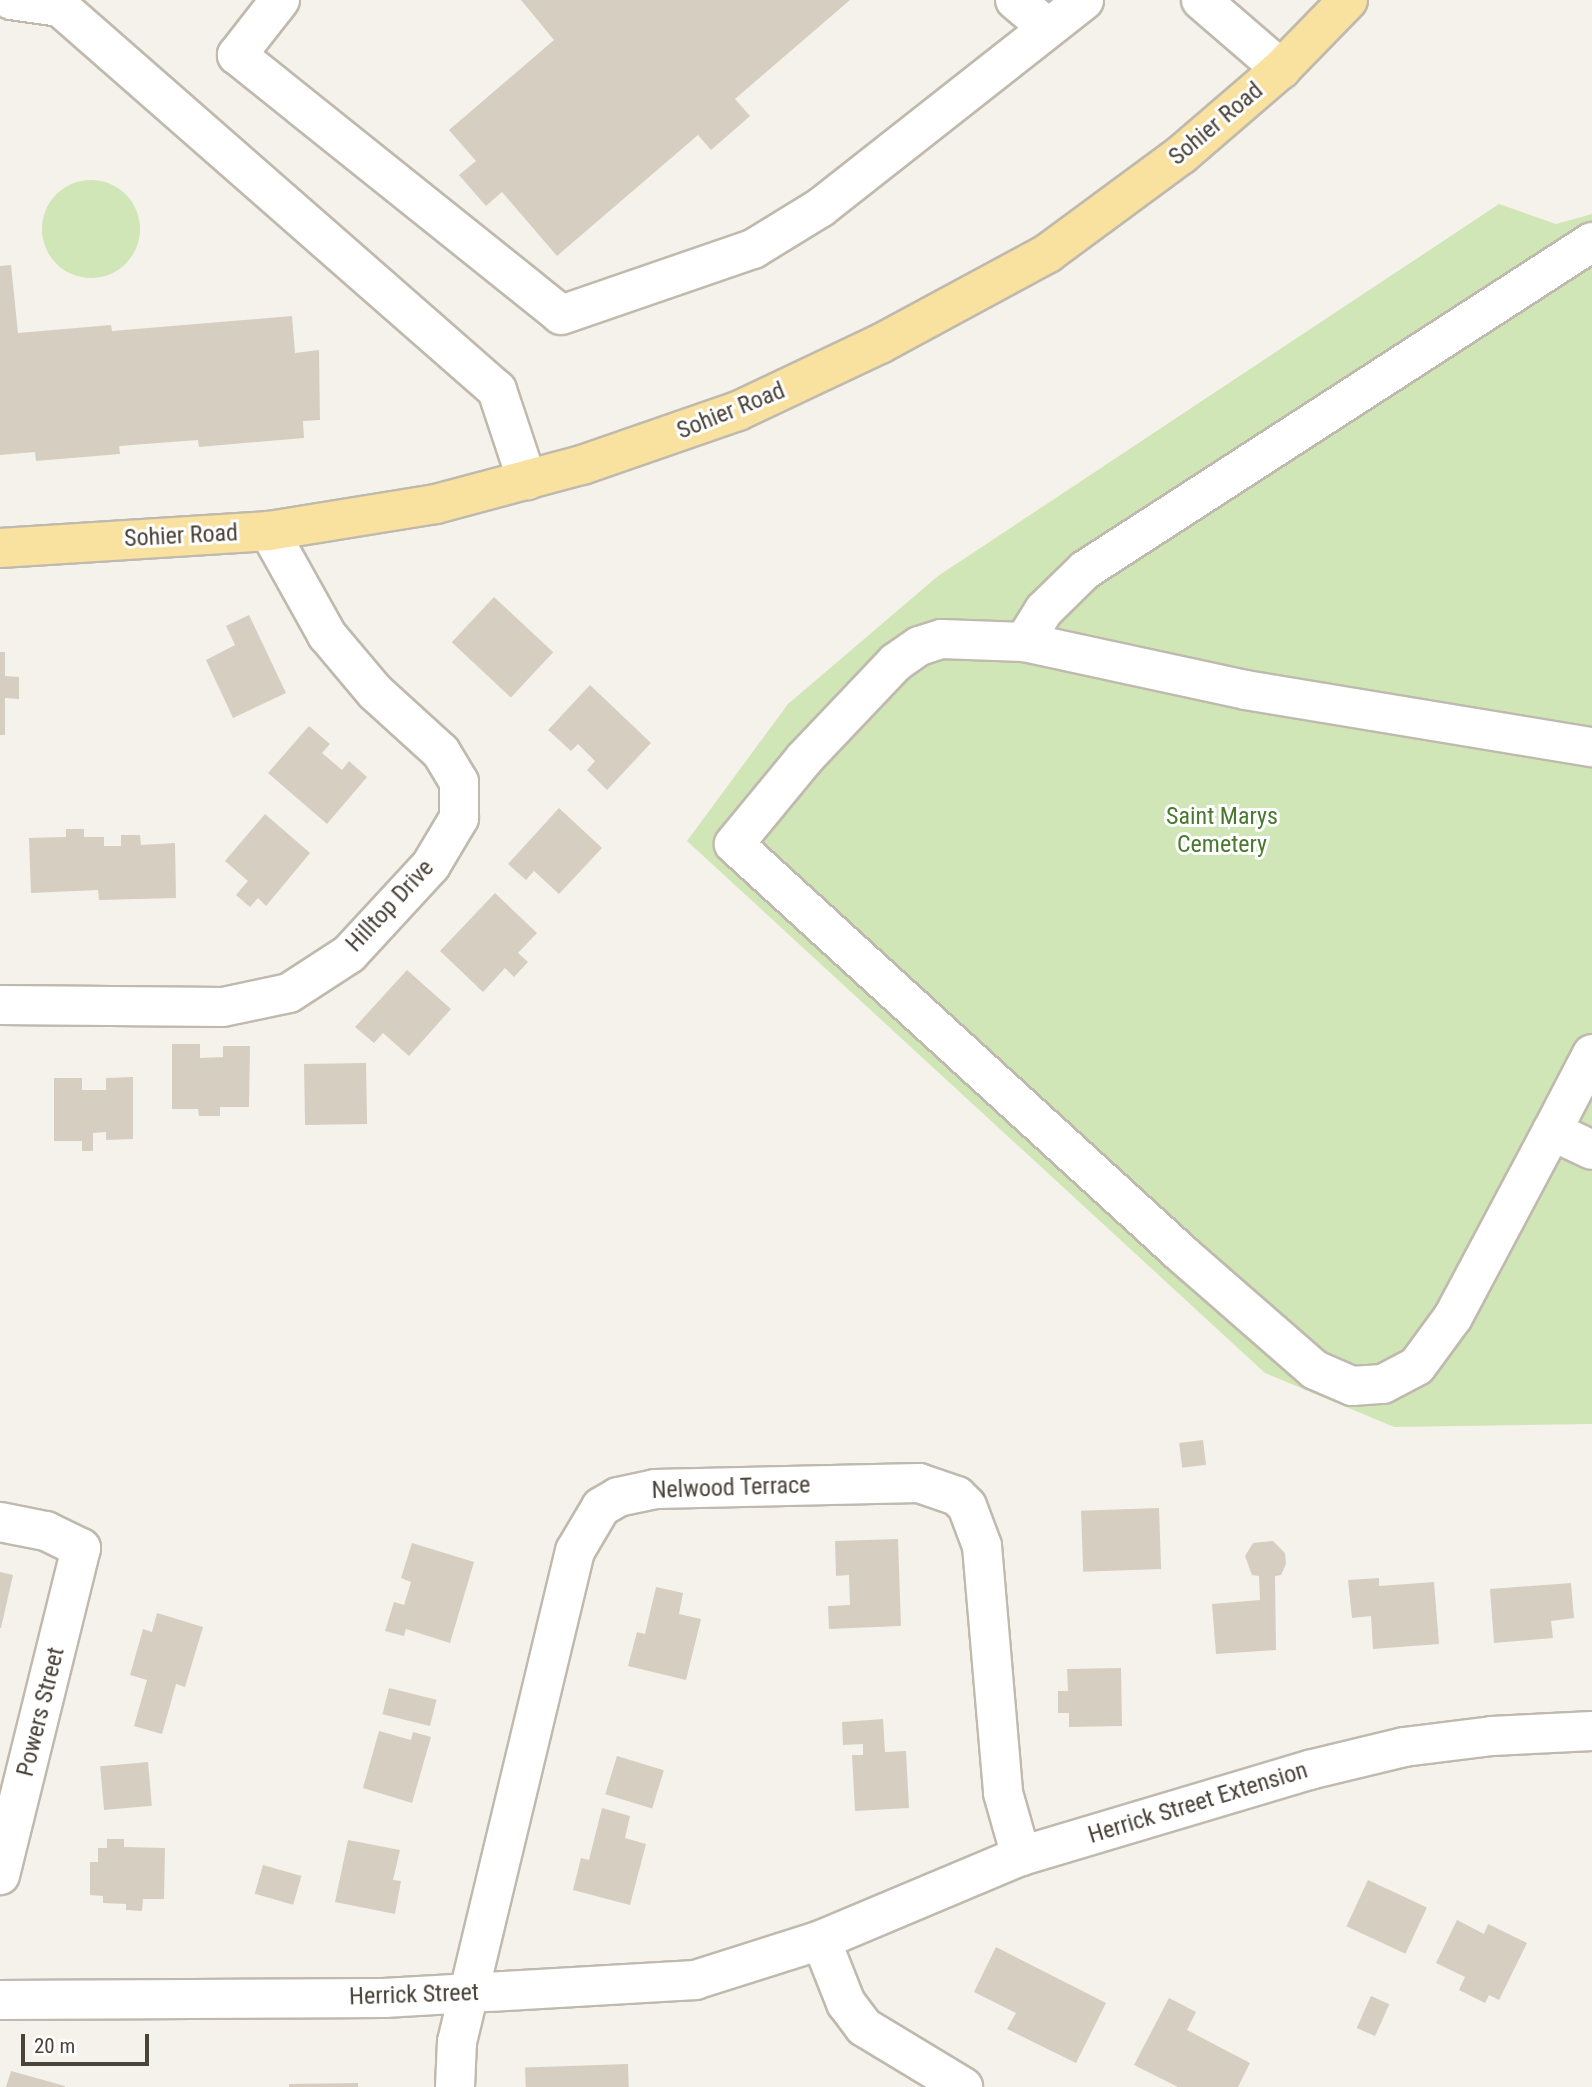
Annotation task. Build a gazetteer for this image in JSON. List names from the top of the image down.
{
  "streets": {
    "main road": ["Sohier Road"],
    "street": [
      "Hilltop Drive",
      "Nelwood Terrace",
      "Powers Street",
      "Herrick Street Extension",
      "Herrick Street"
    ]
  },
  "crossings": [
    ["Sohier Road", "Hilltop Drive"],
    ["Nelwood Terrace", "Herrick Street Extension"],
    ["Nelwood Terrace", "Herrick Street"],
    ["Herrick Street Extension", "Herrick Street"]
  ],
  "parks": ["Saint Marys Cemetery"],
  "scale_bar": "20 m"
}
